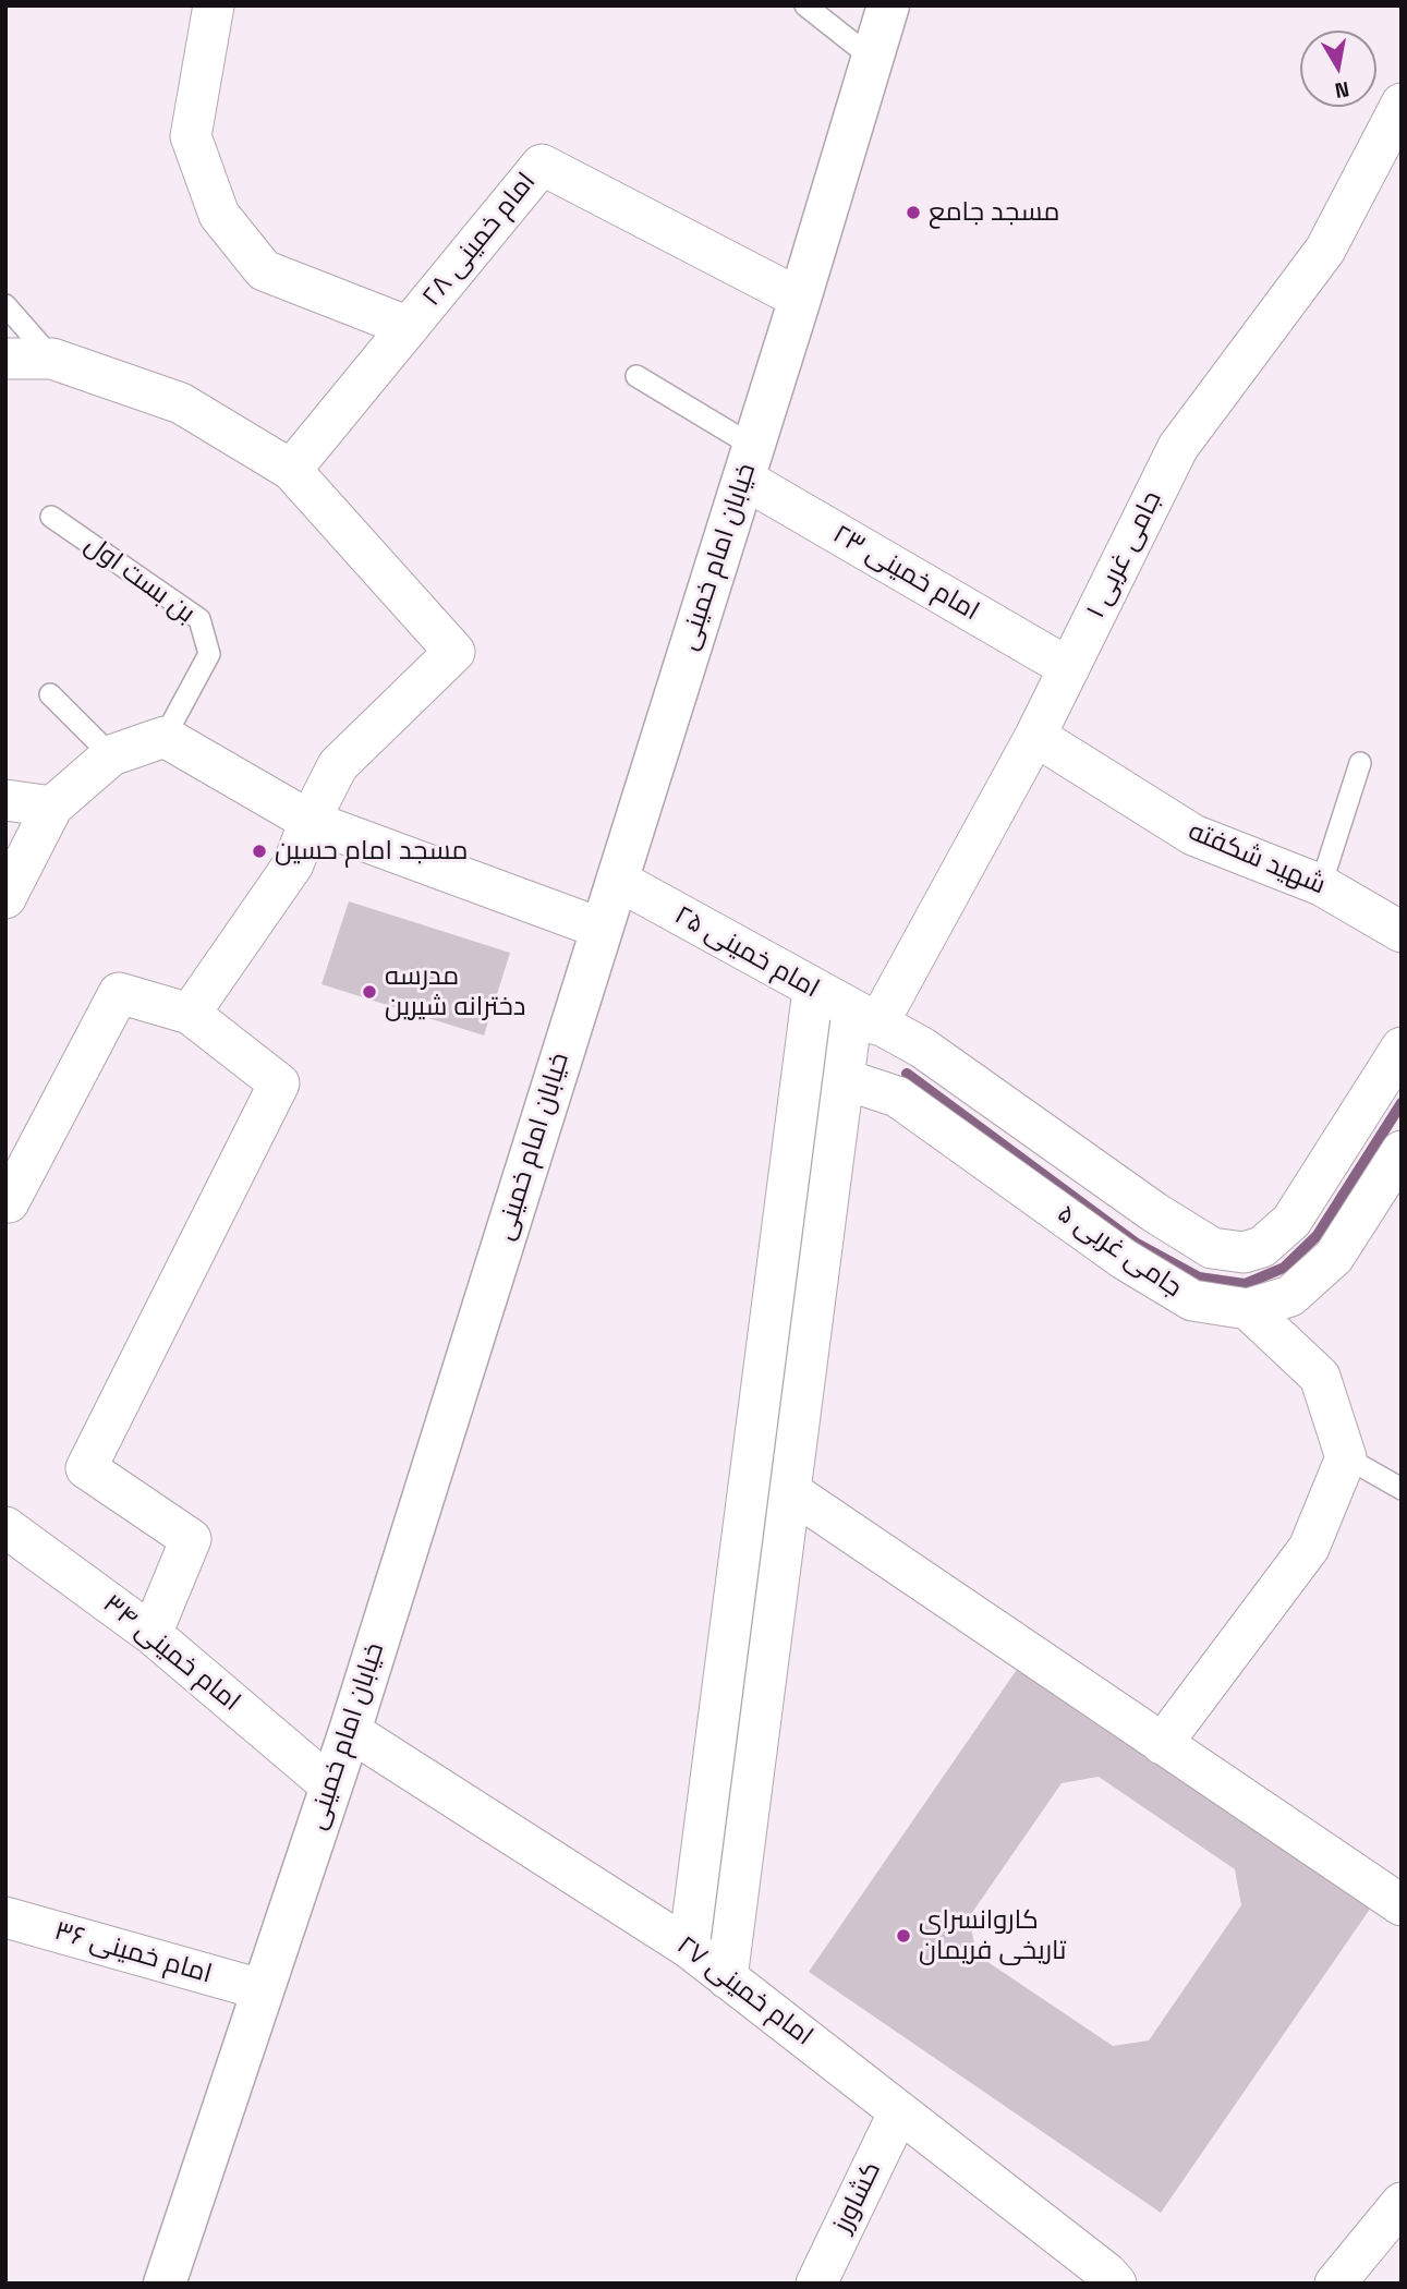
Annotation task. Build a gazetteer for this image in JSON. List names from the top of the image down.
{
  "streets": {
    "street": [
      "امام خمینی ۲۸",
      "جامی غربی ۱",
      "خیابان امام خمینی",
      "امام خمینی ۲۳",
      "شهید شکفته",
      "امام خمینی ۲۵",
      "جامی غربی ۵",
      "امام خمینی ۳۴",
      "امام خمینی ۳۶",
      "امام خمینی ۲۷",
      "کشاورز"
    ],
    "lane": ["بن بست اول"]
  },
  "crossings": [
    ["امام خمینی ۲۸", "خیابان امام خمینی"],
    ["جامی غربی ۱", "امام خمینی ۲۳"],
    ["جامی غربی ۱", "شهید شکفته"],
    ["جامی غربی ۱", "امام خمینی ۲۵"],
    ["جامی غربی ۱", "جامی غربی ۵"],
    ["خیابان امام خمینی", "امام خمینی ۲۳"],
    ["خیابان امام خمینی", "امام خمینی ۲۵"],
    ["خیابان امام خمینی", "امام خمینی ۳۴"],
    ["خیابان امام خمینی", "امام خمینی ۳۶"],
    ["خیابان امام خمینی", "امام خمینی ۲۷"],
    ["امام خمینی ۲۵", "جامی غربی ۵"],
    ["امام خمینی ۲۷", "کشاورز"]
  ],
  "places": [
    "مسجد جامع",
    "مسجد امام حسین",
    "مدرسه دخترانه شیرین",
    "کاروانسرای تاریخی فریمان"
  ],
  "north": "bottom"
}
